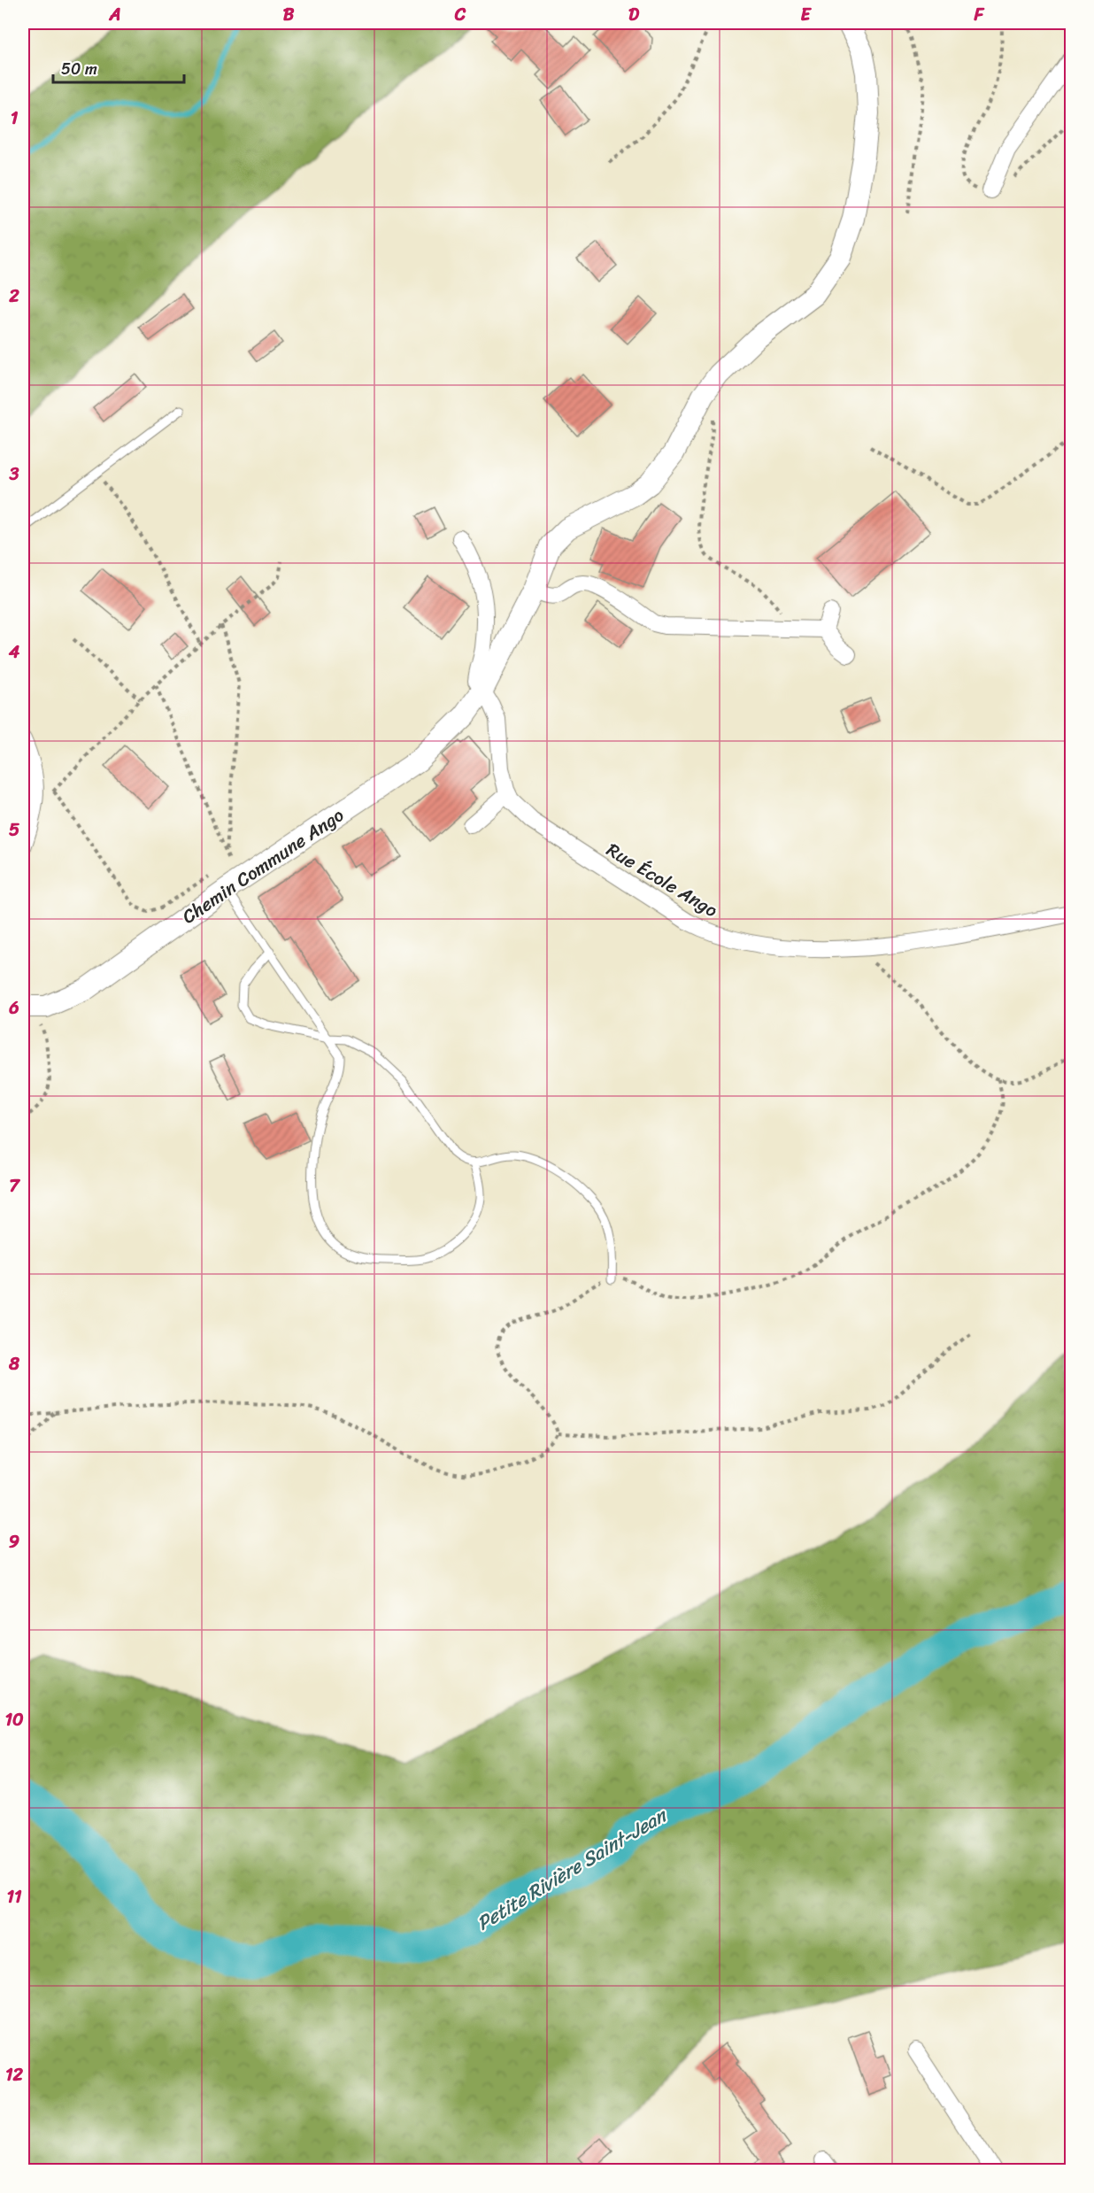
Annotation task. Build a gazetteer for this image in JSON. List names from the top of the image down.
{
  "streets": {
    "street": ["Chemin Commune Ango", "Rue École Ango"]
  },
  "crossings": [
    ["Chemin Commune Ango", "Rue École Ango"]
  ],
  "water": ["Petite Rivière Saint-Jean"],
  "scale_bar": "50 m",
  "grid": {
    "columns": [
      "A",
      "B",
      "C",
      "D",
      "E",
      "F"
    ],
    "rows": [
      "1",
      "2",
      "3",
      "4",
      "5",
      "6",
      "7",
      "8",
      "9",
      "10",
      "11",
      "12"
    ]
  }
}
